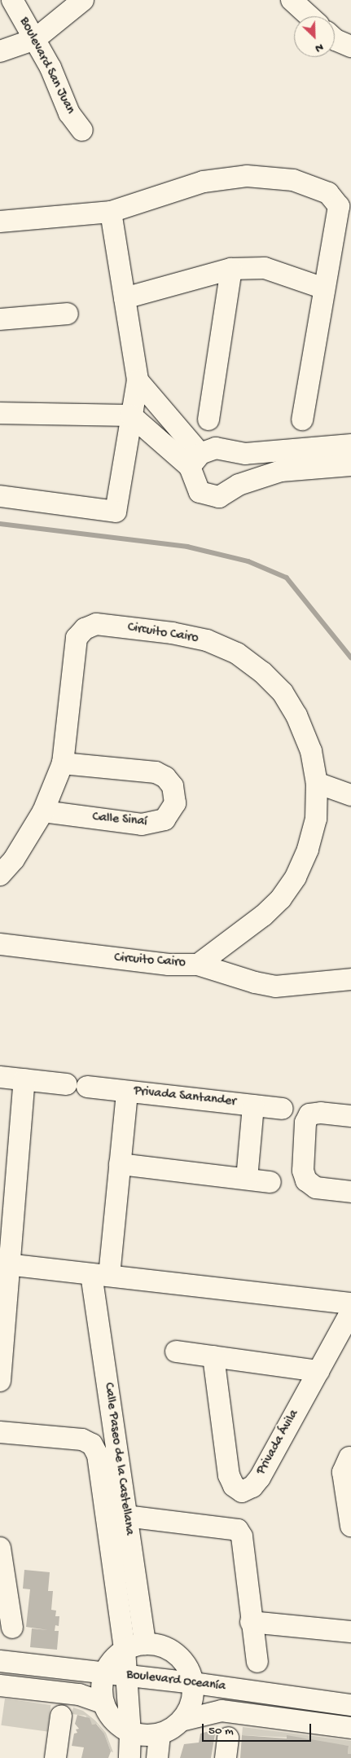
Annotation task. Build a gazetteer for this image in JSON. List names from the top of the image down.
{
  "streets": {
    "street": [
      "Boulevard San Juan",
      "Circuito Cairo",
      "Calle Sinaí",
      "Privada Santander",
      "Privada Ávila",
      "Calle Paseo de la Castellana",
      "Boulevard Oceanía"
    ]
  },
  "crossings": [
    ["Circuito Cairo", "Calle Sinaí"],
    ["Privada Santander", "Calle Paseo de la Castellana"],
    ["Calle Paseo de la Castellana", "Boulevard Oceanía"]
  ],
  "scale_bar": "50 m",
  "north": "bottom right"
}
